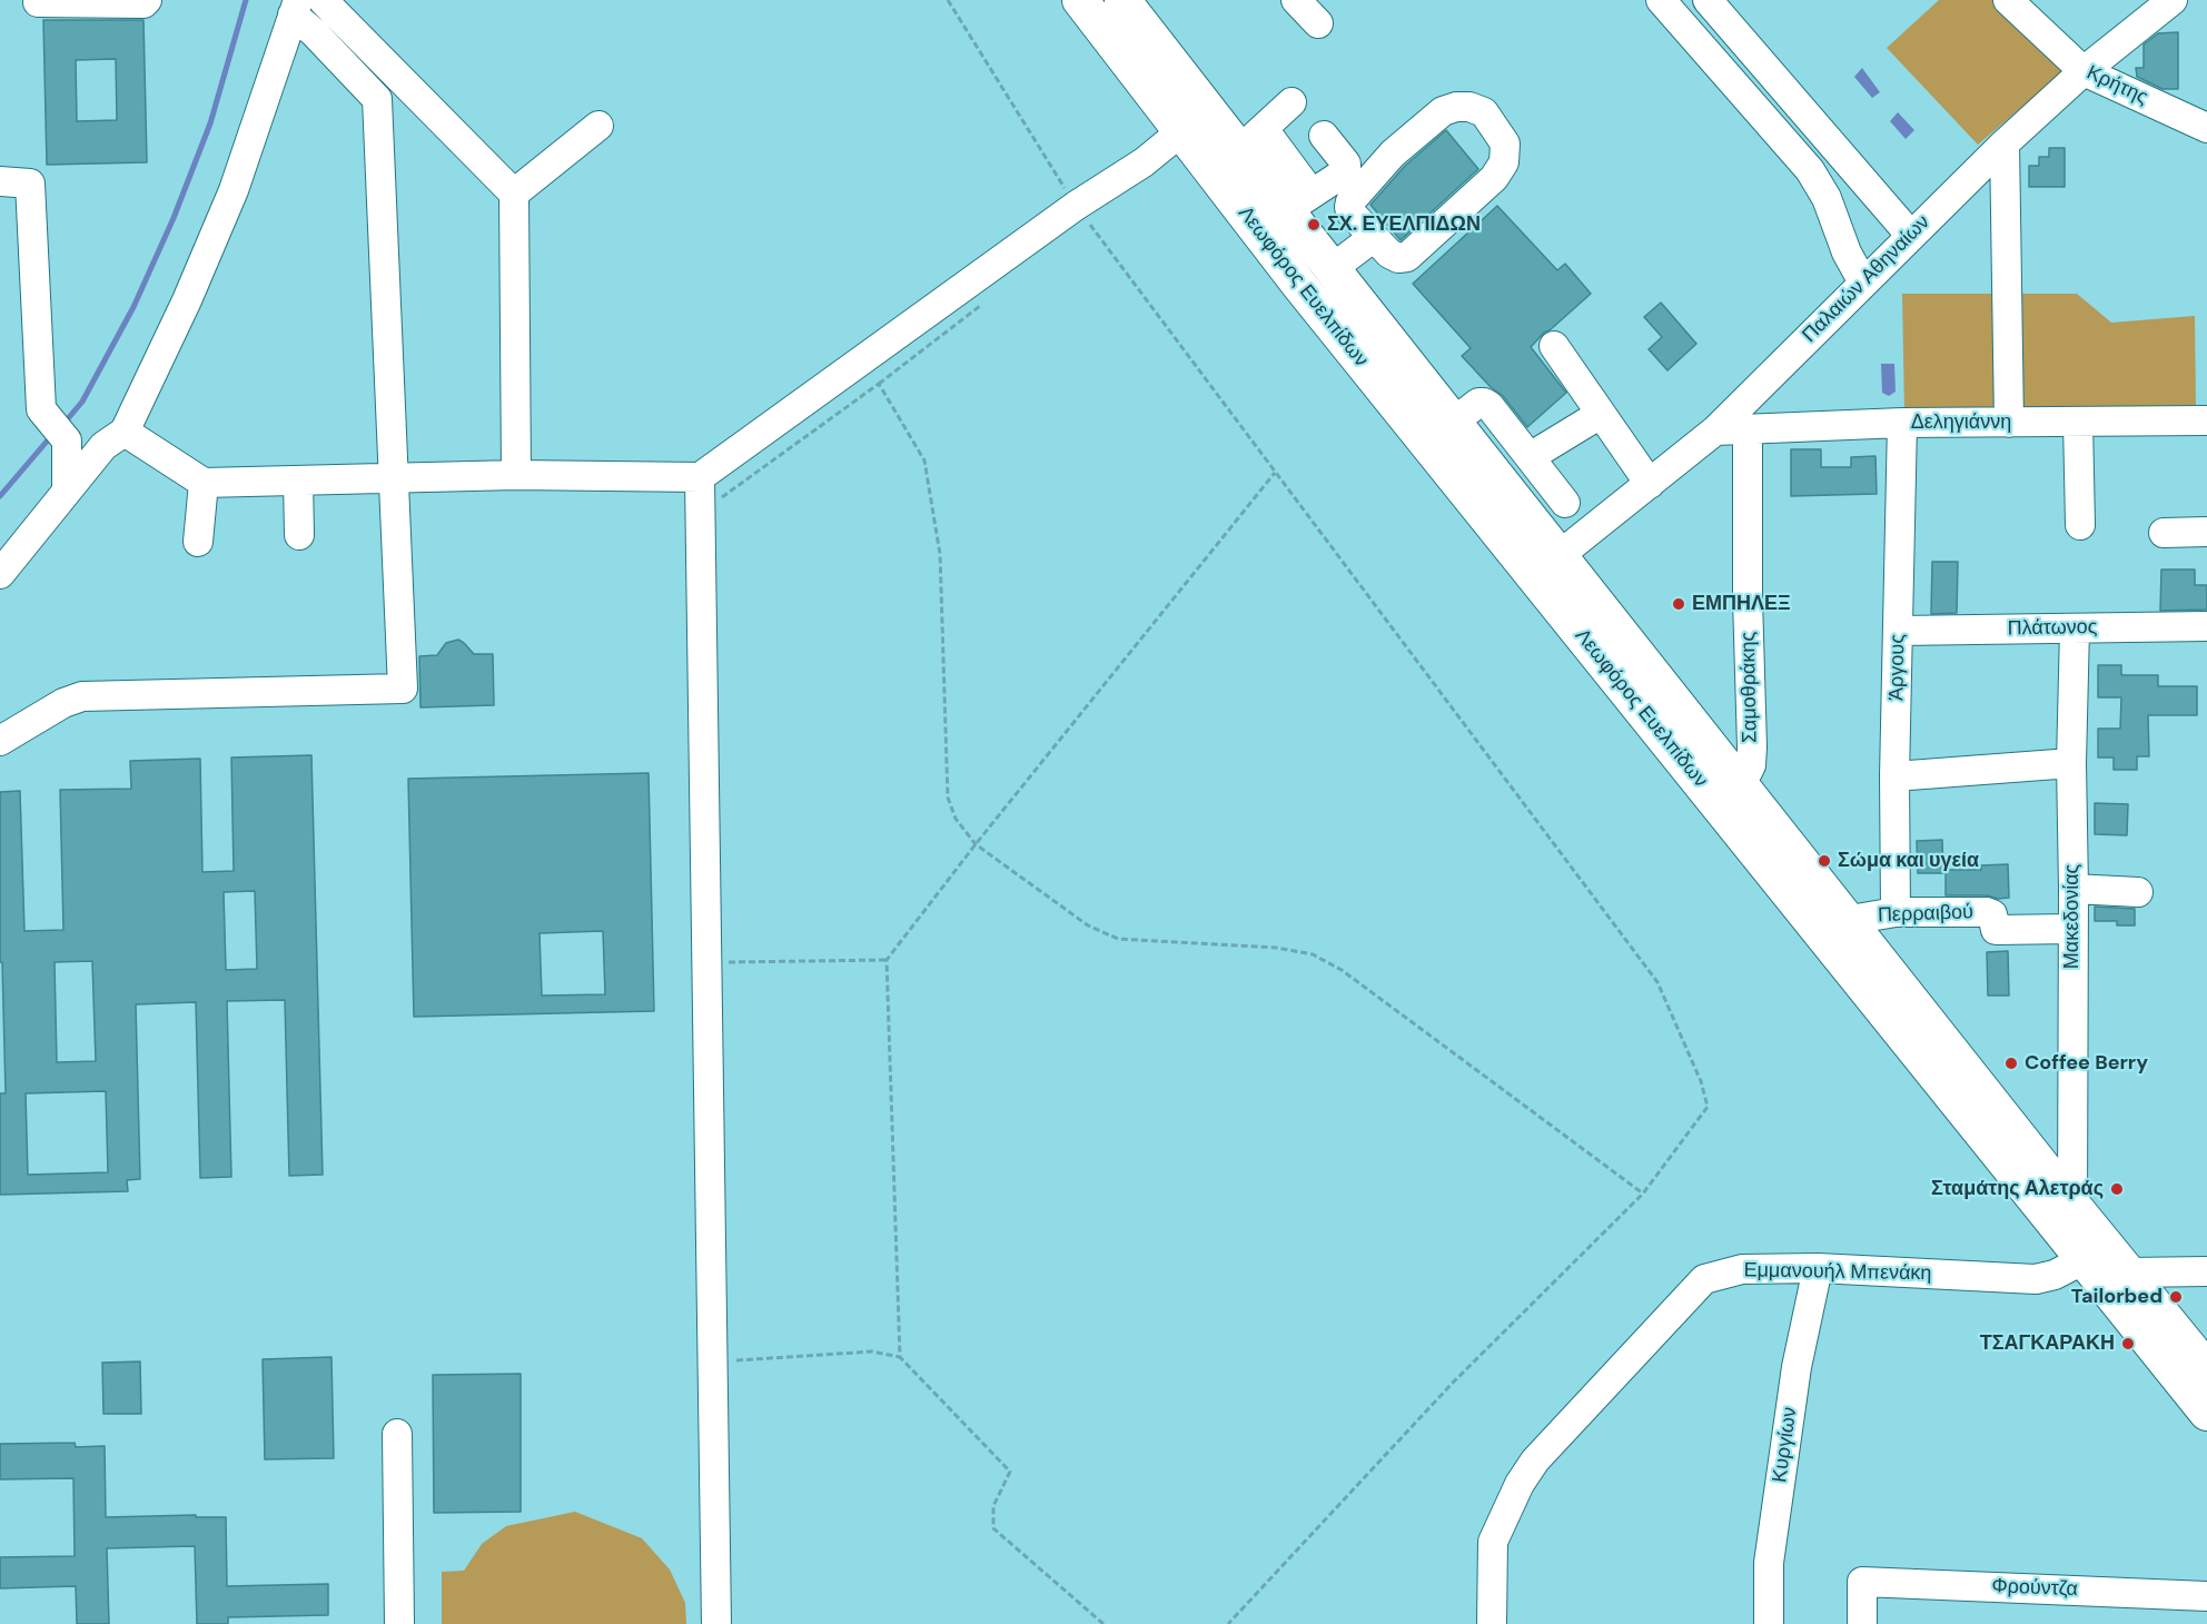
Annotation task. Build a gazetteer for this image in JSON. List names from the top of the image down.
{
  "streets": {
    "main road": ["Λεωφόρος Ευελπίδων"],
    "street": [
      "Κρήτης",
      "Παλαιών Αθηναίων",
      "Δεληγιάννη",
      "Πλάτωνος",
      "Άργους",
      "Σαμοθράκης",
      "Περραιβού",
      "Μακεδονίας",
      "Εμμανουήλ Μπενάκη",
      "Κυργίων",
      "Φρούντζα"
    ]
  },
  "crossings": [
    ["Κρήτης", "Παλαιών Αθηναίων"],
    ["Παλαιών Αθηναίων", "Λεωφόρος Ευελπίδων"],
    ["Παλαιών Αθηναίων", "Δεληγιάννη"],
    ["Λεωφόρος Ευελπίδων", "Σαμοθράκης"],
    ["Λεωφόρος Ευελπίδων", "Περραιβού"],
    ["Λεωφόρος Ευελπίδων", "Μακεδονίας"],
    ["Λεωφόρος Ευελπίδων", "Εμμανουήλ Μπενάκη"],
    ["Δεληγιάννη", "Άργους"],
    ["Δεληγιάννη", "Σαμοθράκης"],
    ["Πλάτωνος", "Άργους"],
    ["Πλάτωνος", "Μακεδονίας"],
    ["Άργους", "Περραιβού"],
    ["Περραιβού", "Μακεδονίας"],
    ["Εμμανουήλ Μπενάκη", "Κυργίων"]
  ],
  "places": [
    "ΣΧ. ΕΥΕΛΠΙΔΩΝ",
    "ΕΜΠΗΛΕΞ",
    "Σώμα και υγεία",
    "Coffee Berry",
    "Σταμάτης Αλετράς",
    "Tailorbed",
    "ΤΣΑΓΚΑΡΑΚΗ"
  ]
}
